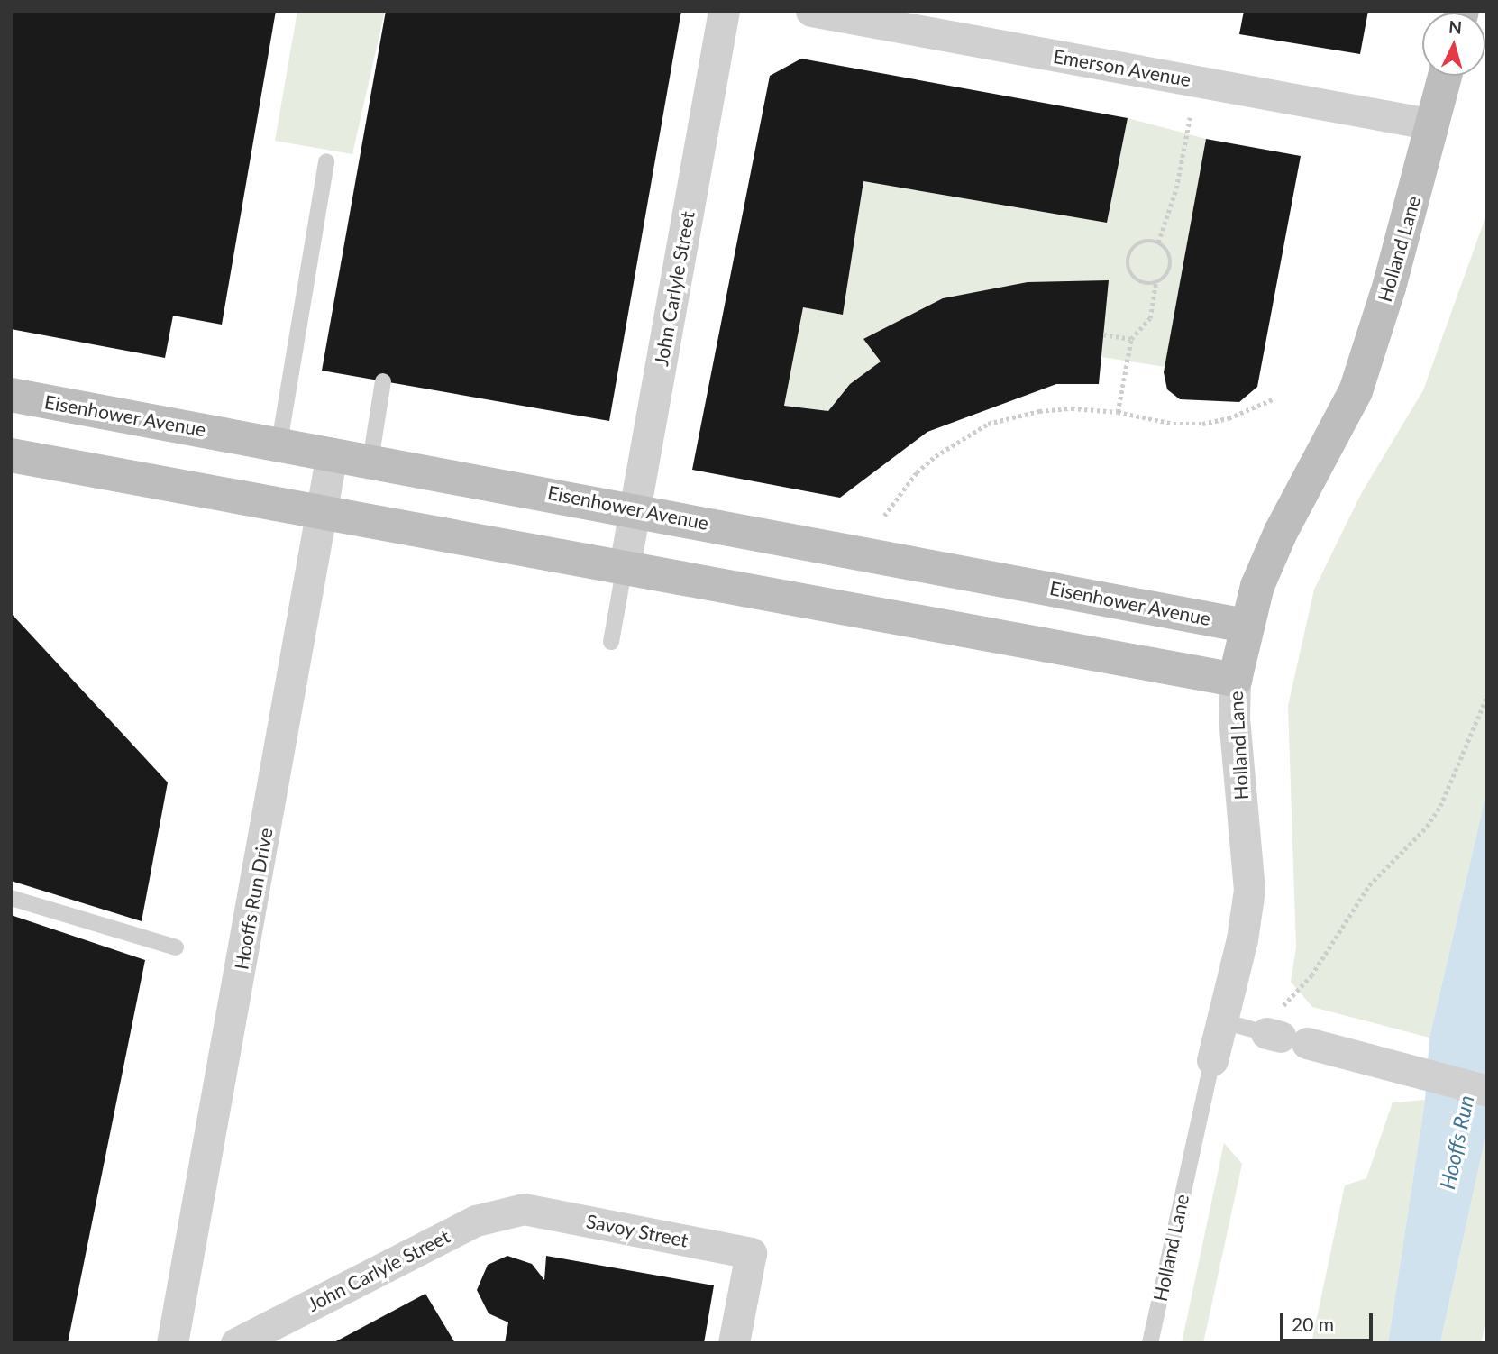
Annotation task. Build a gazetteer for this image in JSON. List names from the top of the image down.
{
  "streets": {
    "main road": ["Holland Lane", "Eisenhower Avenue"],
    "street": [
      "Emerson Avenue",
      "John Carlyle Street",
      "Hooffs Run Drive",
      "Savoy Street"
    ]
  },
  "crossings": [
    ["Emerson Avenue", "Holland Lane"],
    ["Holland Lane", "Eisenhower Avenue"],
    ["John Carlyle Street", "Eisenhower Avenue"],
    ["John Carlyle Street", "Savoy Street"],
    ["Eisenhower Avenue", "Hooffs Run Drive"]
  ],
  "water": ["Hooffs Run"],
  "scale_bar": "20 m",
  "north": "top"
}
